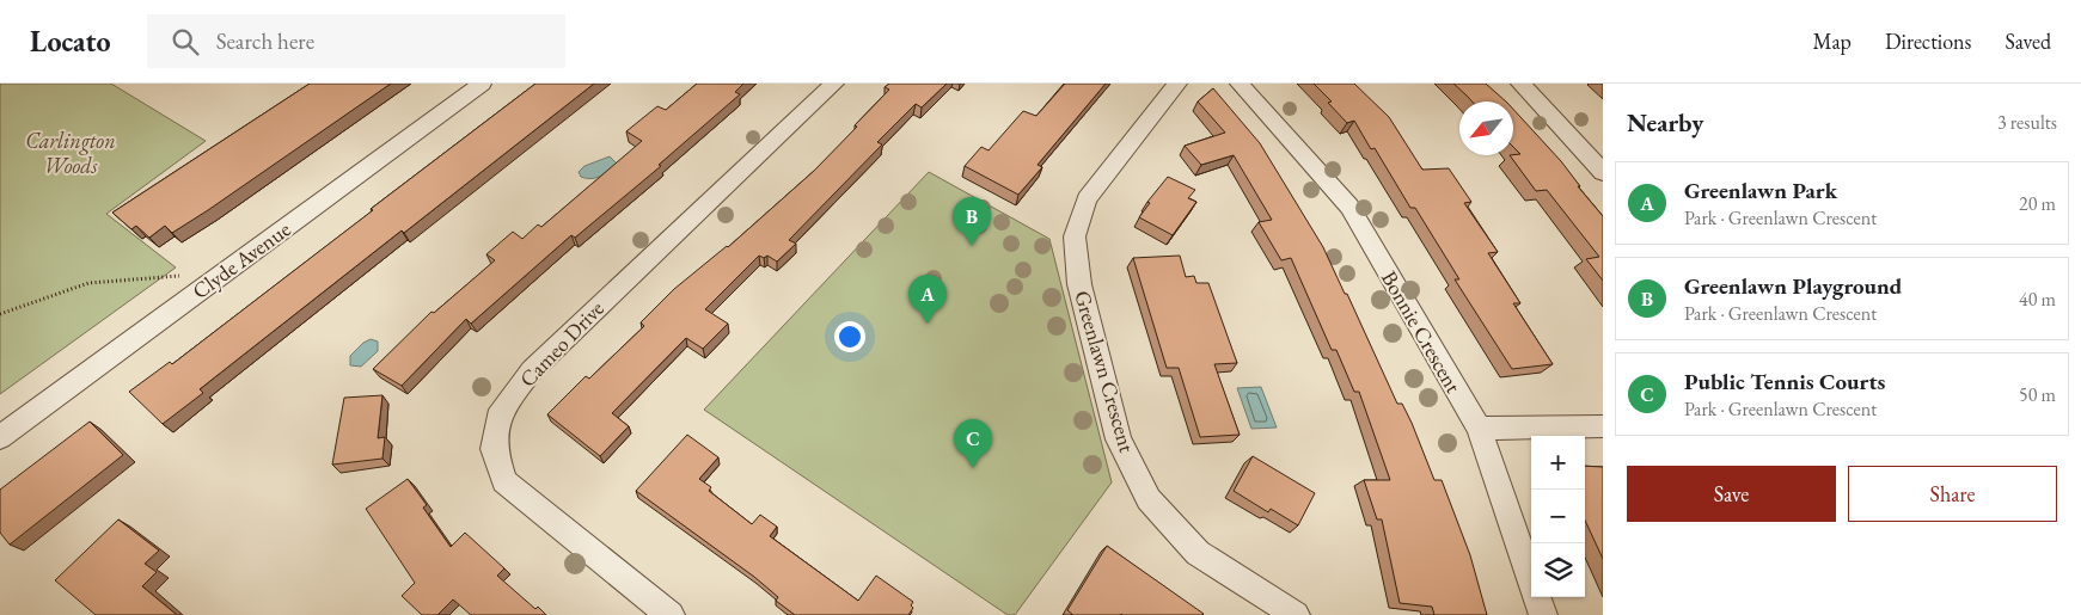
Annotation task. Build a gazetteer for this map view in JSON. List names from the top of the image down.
{
  "streets": {
    "street": [
      "Clyde Avenue",
      "Bonnie Crescent",
      "Cameo Drive",
      "Greenlawn Crescent"
    ]
  },
  "parks": ["Carlington Woods"],
  "north": "bottom left",
  "page": {
    "header": "Locato",
    "search": "Search here",
    "nav": ["Map", "Directions", "Saved"],
    "heading": ["Nearby", "3 results"],
    "list": [
      {
        "mark": "A",
        "name": "Greenlawn Park",
        "note": "Park · Greenlawn Crescent",
        "value": "20 m"
      },
      {
        "mark": "B",
        "name": "Greenlawn Playground",
        "note": "Park · Greenlawn Crescent",
        "value": "40 m"
      },
      {
        "mark": "C",
        "name": "Public Tennis Courts",
        "note": "Park · Greenlawn Crescent",
        "value": "50 m"
      }
    ],
    "pins": ["B", "A", "C"],
    "map_buttons": ["+", "−"],
    "buttons": ["Save", "Share"]
  }
}
